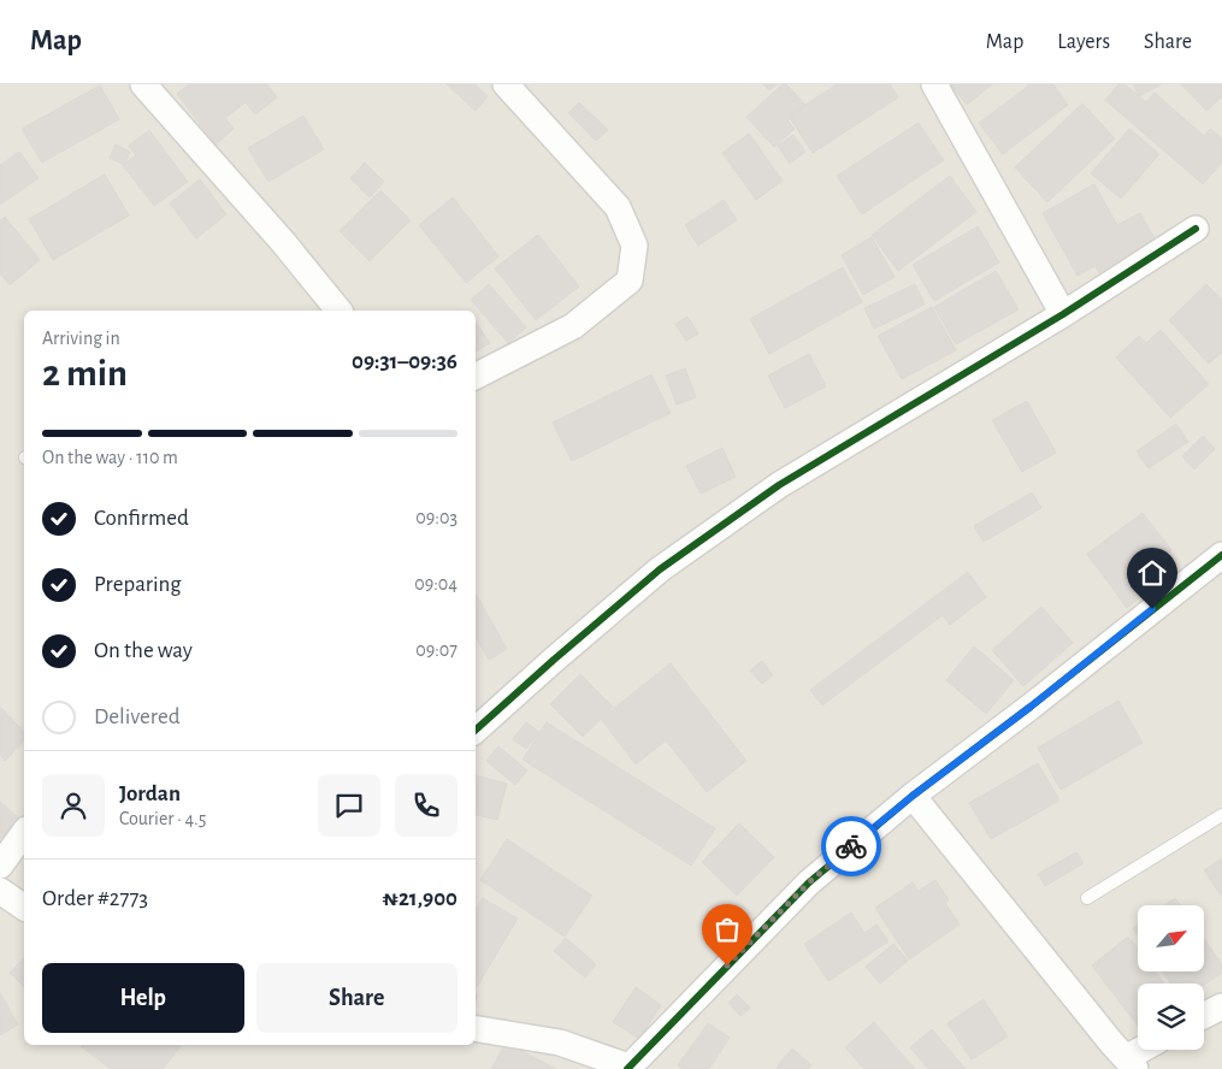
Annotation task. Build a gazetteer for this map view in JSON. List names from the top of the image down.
{
  "north": "top right",
  "page": {
    "header": "Map",
    "nav": ["Map", "Layers", "Share"],
    "heading": ["2 min", "Arriving in", "09:31–09:36"],
    "panel": [
      "Jordan",
      "Courier · 4.5",
      "Order #2773",
      "₦21,900"
    ],
    "bar": "On the way · 110 m",
    "list": [
      ["Confirmed", "09:03"],
      ["Preparing", "09:04"],
      ["On the way", "09:07"],
      "Delivered"
    ],
    "buttons": ["Help", "Share"]
  }
}
